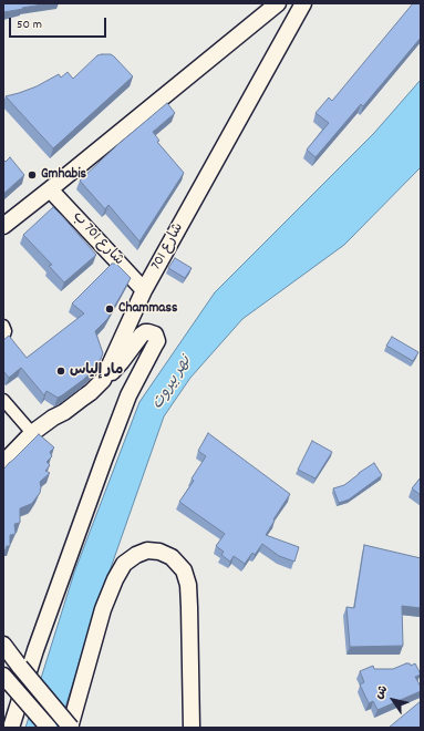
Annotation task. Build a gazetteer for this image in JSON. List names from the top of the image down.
{
  "streets": {
    "street": ["شارع 701 ب", "شارع 701"]
  },
  "crossings": [
    ["شارع 701 ب", "شارع 701"]
  ],
  "water": ["نهر بيروت"],
  "places": ["Gmhabis", "Chammass", "مار إلياس"],
  "scale_bar": "50 m",
  "north": "top left"
}
